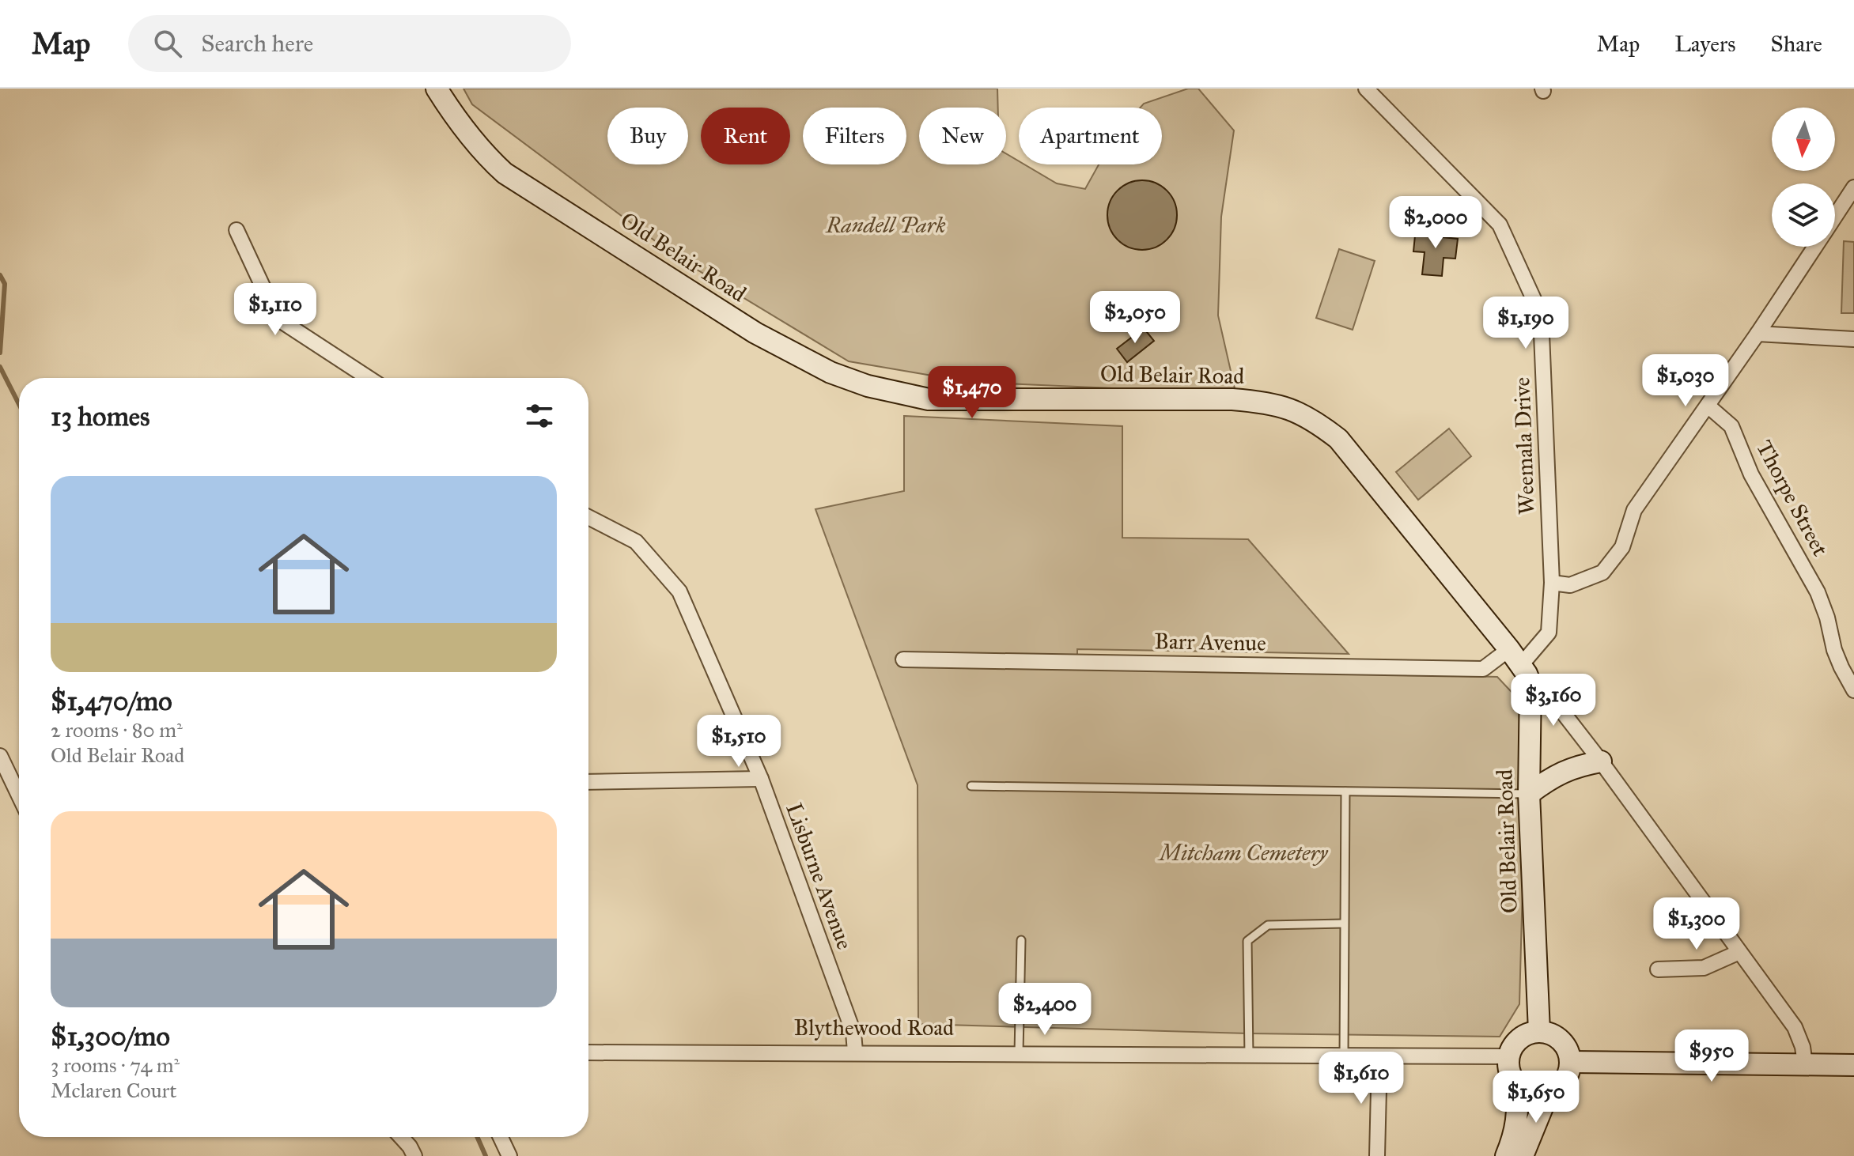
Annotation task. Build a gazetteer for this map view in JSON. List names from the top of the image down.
{
  "streets": {
    "main road": ["Old Belair Road"],
    "street": [
      "Weemala Drive",
      "Thorpe Street",
      "Barr Avenue",
      "Lisburne Avenue",
      "Blythewood Road"
    ]
  },
  "crossings": [
    ["Old Belair Road", "Weemala Drive"],
    ["Old Belair Road", "Barr Avenue"],
    ["Old Belair Road", "Blythewood Road"],
    ["Weemala Drive", "Barr Avenue"],
    ["Lisburne Avenue", "Blythewood Road"]
  ],
  "parks": ["Randell Park", "Mitcham Cemetery"],
  "north": "bottom",
  "page": {
    "header": "Map",
    "search": "Search here",
    "nav": ["Map", "Layers", "Share"],
    "chip": [
      "Buy",
      "Rent",
      "Filters",
      "New",
      "Apartment"
    ],
    "price": [
      "$2,000",
      "$1,110",
      "$2,050",
      "$1,190",
      "$1,030",
      "$1,470",
      "$3,160",
      "$1,510",
      "$1,300",
      "$2,400",
      "$950",
      "$1,610",
      "$1,650"
    ],
    "heading": "13 homes",
    "list": [
      {
        "name": "$1,470/mo",
        "note": "2 rooms · 80 m² · Old Belair Road"
      },
      {
        "name": "$1,300/mo",
        "note": "3 rooms · 74 m² · Mclaren Court"
      }
    ]
  }
}
